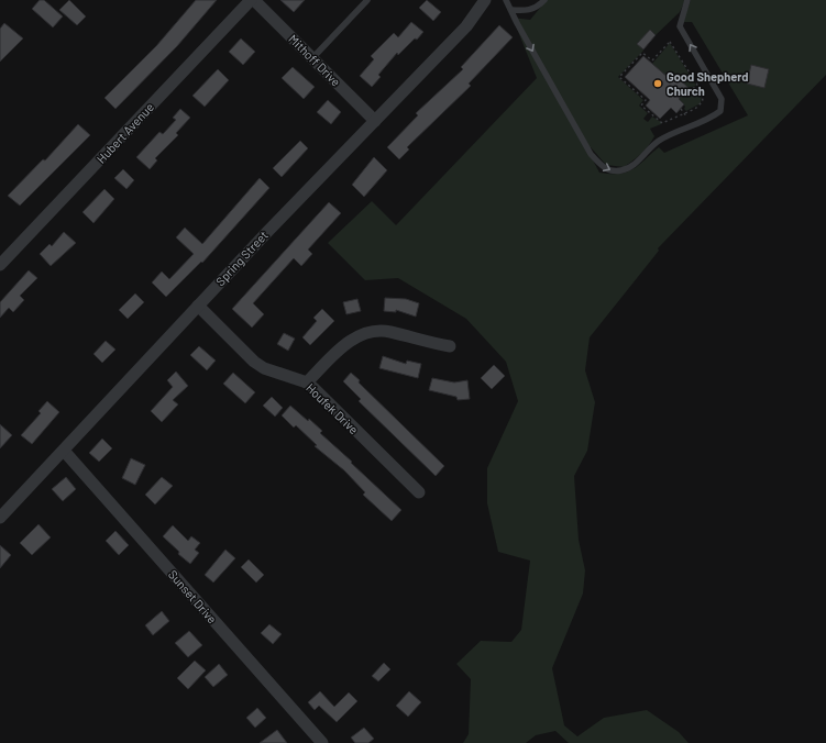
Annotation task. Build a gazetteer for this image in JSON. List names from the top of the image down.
{
  "streets": {
    "street": [
      "Mithoff Drive",
      "Hubert Avenue",
      "Spring Street",
      "Houfek Drive",
      "Sunset Drive"
    ]
  },
  "crossings": [
    ["Mithoff Drive", "Spring Street"],
    ["Spring Street", "Houfek Drive"],
    ["Spring Street", "Sunset Drive"]
  ],
  "places": ["Good Shepherd Church"]
}
